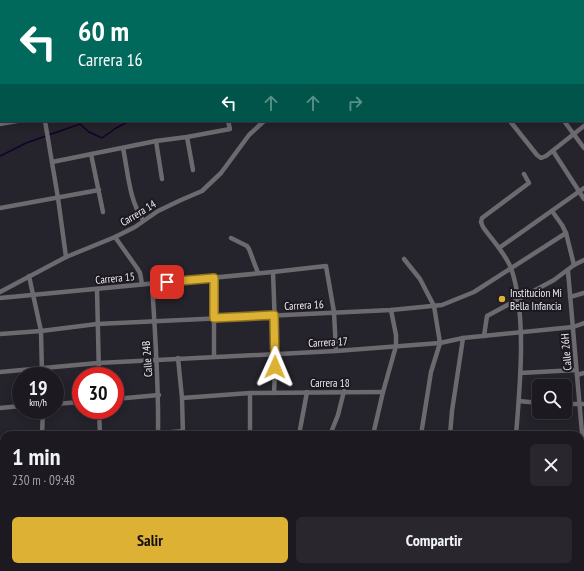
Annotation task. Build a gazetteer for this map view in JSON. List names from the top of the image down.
{
  "streets": {
    "street": [
      "Carrera 14",
      "Carrera 15",
      "Carrera 16",
      "Carrera 17",
      "Calle 26H",
      "Calle 24B",
      "Carrera 18"
    ]
  },
  "crossings": [
    ["Carrera 15", "Carrera 16"],
    ["Carrera 15", "Calle 24B"],
    ["Carrera 16", "Calle 24B"],
    ["Carrera 17", "Calle 26H"],
    ["Carrera 17", "Calle 24B"]
  ],
  "places": ["Institucion Mi Bella Infancia"],
  "page": {
    "turn": ["60 m", "Carrera 16"],
    "speed": "19 km/h",
    "limit": "30",
    "heading": ["1 min", "230 m · 09:48"],
    "buttons": ["Salir", "Compartir"]
  }
}
